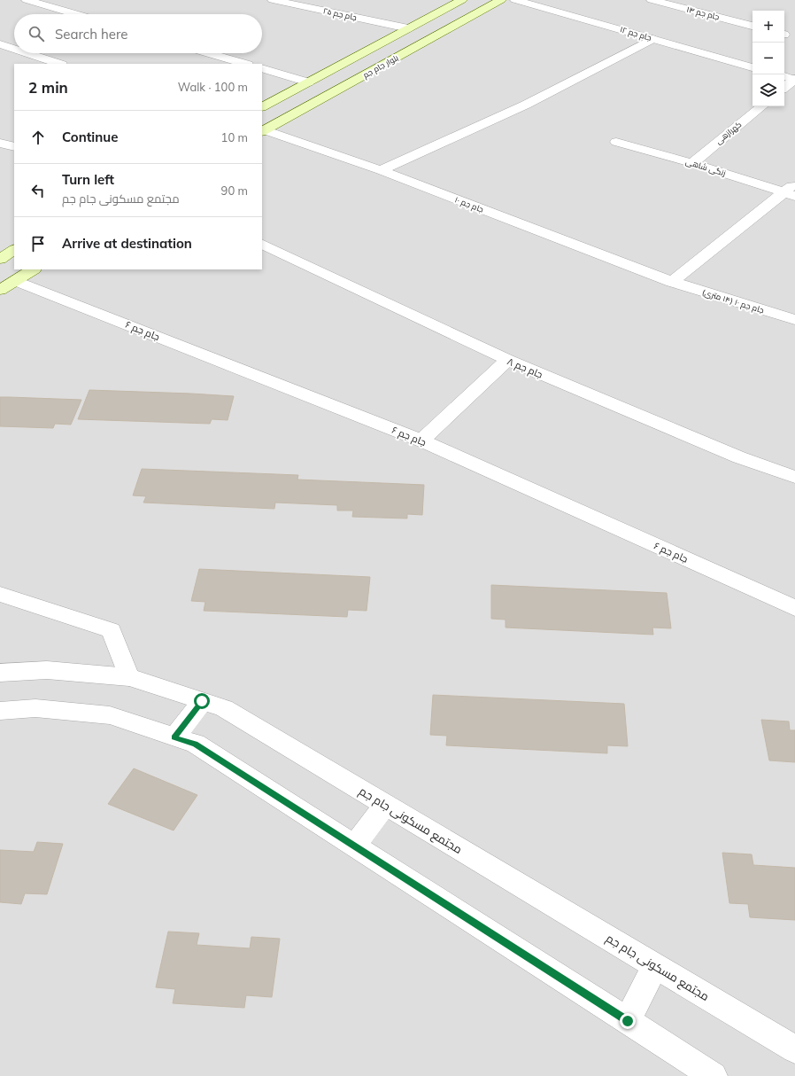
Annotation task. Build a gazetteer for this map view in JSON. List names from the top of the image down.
{
  "streets": {
    "main road": ["بلوار جام جم"],
    "street": [
      "جام جم ۱۴",
      "جام جم ۲۵",
      "جام جم ۱۲",
      "کهرازهی",
      "زنگی شاهی",
      "جام جم ۱۰",
      "جام جم ۱۰ (۱۴ متری)",
      "جام جم ۶",
      "جام جم ۸",
      "مجتمع مسکونی جام جم"
    ]
  },
  "crossings": [
    ["بلوار جام جم", "جام جم ۱۰"],
    ["کهرازهی", "زنگی شاهی"],
    ["جام جم ۱۰", "جام جم ۱۰ (۱۴ متری)"]
  ],
  "page": {
    "map_buttons": ["+", "−"],
    "search": "Search here",
    "heading": ["2 min", "Walk · 100 m"],
    "list": [
      ["Continue", "10 m"],
      ["Turn left", "مجتمع مسکونی جام جم", "90 m"],
      "Arrive at destination"
    ]
  }
}
